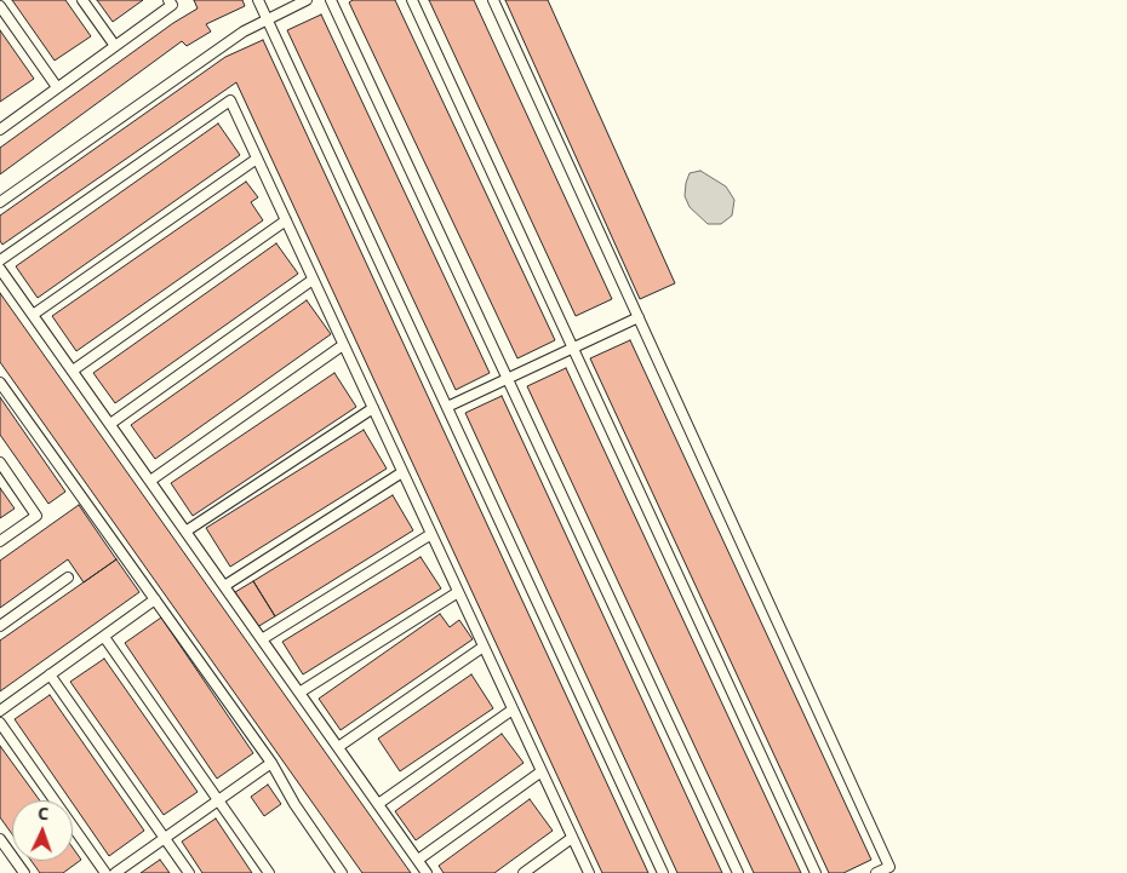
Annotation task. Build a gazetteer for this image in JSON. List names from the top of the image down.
{
  "north": "top"
}
